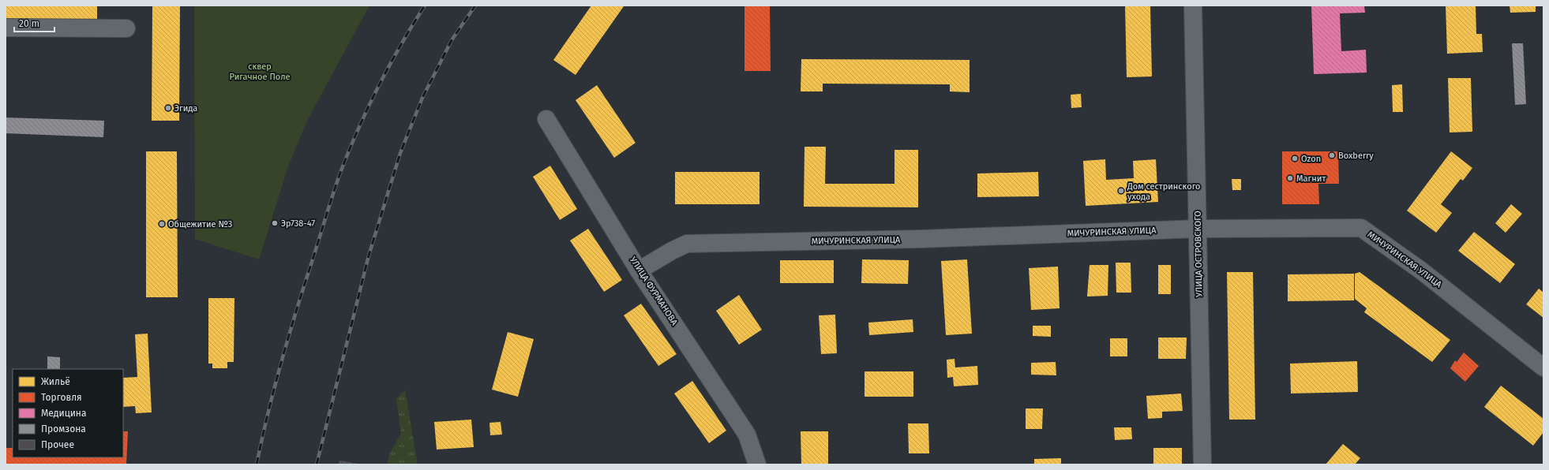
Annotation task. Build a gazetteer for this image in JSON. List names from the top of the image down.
{
  "streets": {
    "street": ["МИЧУРИНСКАЯ УЛИЦА", "УЛИЦА ОСТРОВСКОГО", "УЛИЦА ФУРМАНОВА"]
  },
  "crossings": [
    ["МИЧУРИНСКАЯ УЛИЦА", "УЛИЦА ОСТРОВСКОГО"],
    ["МИЧУРИНСКАЯ УЛИЦА", "УЛИЦА ФУРМАНОВА"]
  ],
  "parks": ["сквер Ригачное Поле"],
  "places": [
    "Эгида",
    "Boxberry",
    "Ozon",
    "Магнит",
    "Дом сестринского ухода",
    "Эр738-47",
    "Общежитие №3"
  ],
  "legend": [
    "Жильё",
    "Торговля",
    "Медицина",
    "Промзона",
    "Прочее"
  ],
  "scale_bar": "20 m"
}
